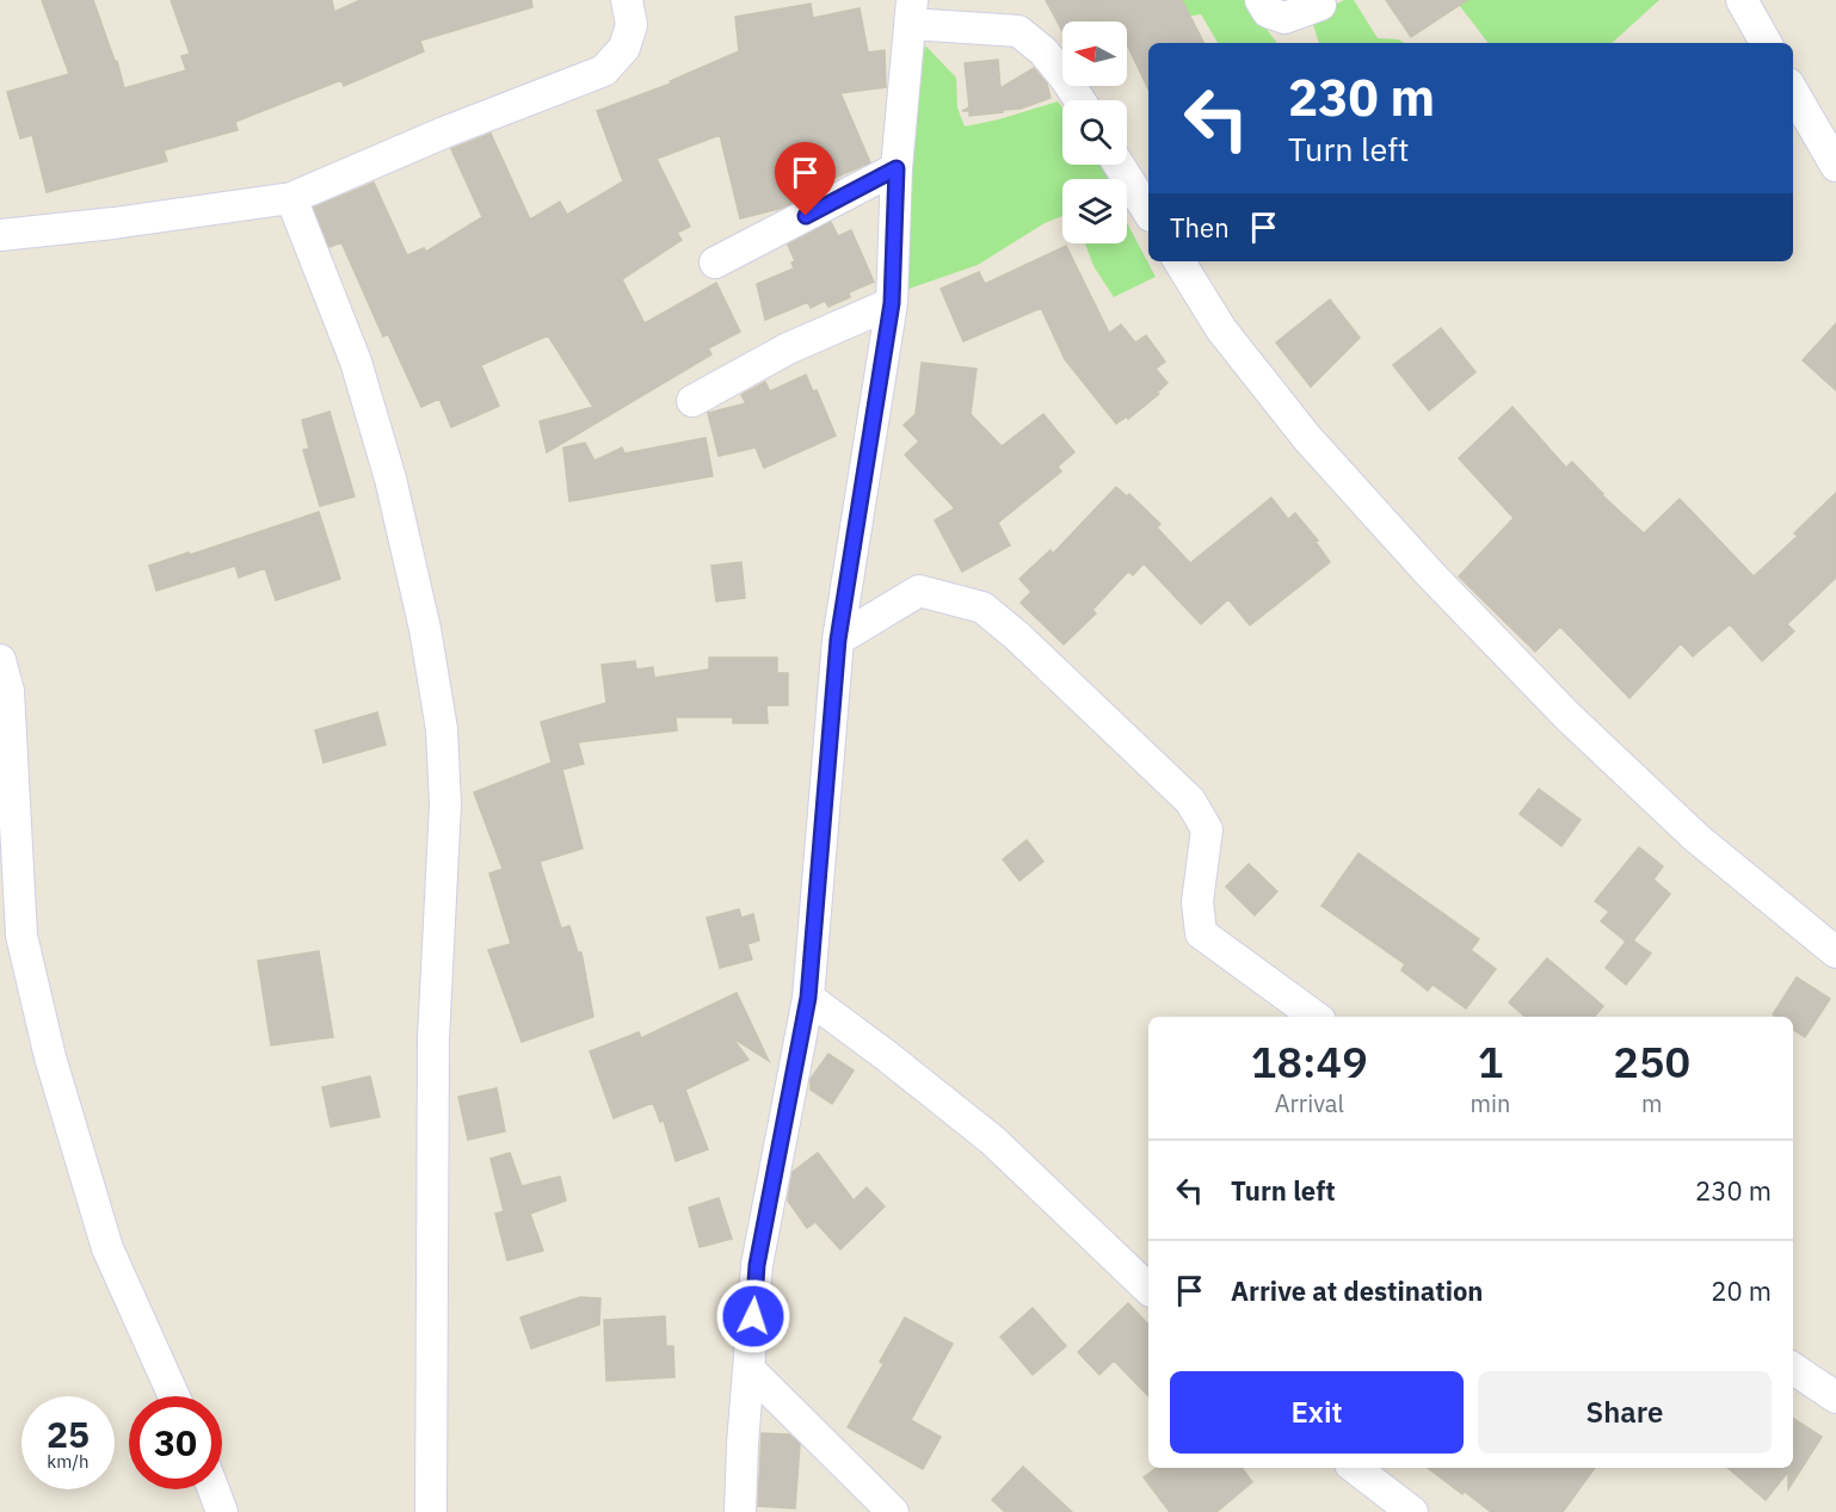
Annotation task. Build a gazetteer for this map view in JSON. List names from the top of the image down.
{
  "north": "left",
  "page": {
    "turn": ["230 m", "Turn left"],
    "then": "Then",
    "eta": [
      "18:49",
      "Arrival",
      "1",
      "min",
      "250",
      "m"
    ],
    "list": [
      {
        "name": "Turn left",
        "value": "230 m"
      },
      {
        "name": "Arrive at destination",
        "value": "20 m"
      }
    ],
    "buttons": ["Exit", "Share"],
    "speed": "25 km/h",
    "limit": "30"
  }
}
